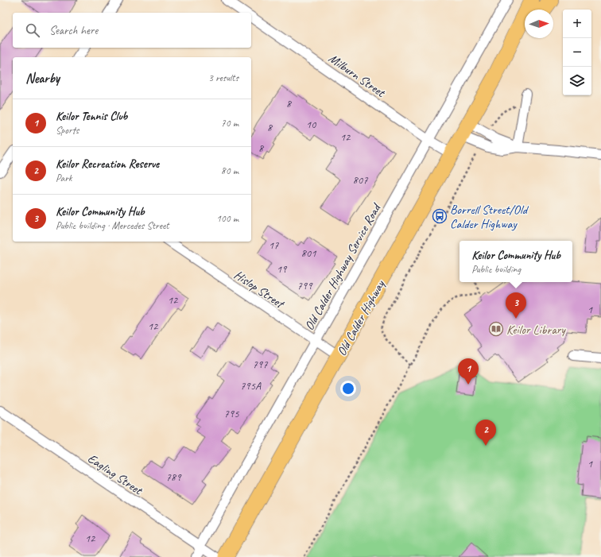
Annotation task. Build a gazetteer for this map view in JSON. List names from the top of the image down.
{
  "streets": {
    "main road": ["Old Calder Highway"],
    "street": [
      "Milburn Street",
      "Old Calder Highway Service Road",
      "Hislop Street",
      "Eagling Street"
    ]
  },
  "crossings": [
    ["Milburn Street", "Old Calder Highway Service Road"],
    ["Milburn Street", "Old Calder Highway"],
    ["Old Calder Highway Service Road", "Hislop Street"],
    ["Old Calder Highway Service Road", "Eagling Street"],
    ["Hislop Street", "Old Calder Highway"]
  ],
  "places": {
    "bus stop": ["Borrell Street/Old Calder Highway"],
    "library": ["Keilor Library"]
  },
  "house_numbers": [
    "8",
    "10",
    "8",
    "12",
    "8",
    "807",
    "17",
    "801",
    "19",
    "799",
    "12",
    "1",
    "12",
    "797",
    "795A",
    "795",
    "1",
    "789",
    "12"
  ],
  "north": "right",
  "page": {
    "map_buttons": ["+", "−"],
    "search": "Search here",
    "heading": ["Nearby", "3 results"],
    "list": [
      {
        "mark": "1",
        "name": "Keilor Tennis Club",
        "note": "Sports",
        "value": "70 m"
      },
      {
        "mark": "2",
        "name": "Keilor Recreation Reserve",
        "note": "Park",
        "value": "80 m"
      },
      {
        "mark": "3",
        "name": "Keilor Community Hub",
        "note": "Public building · Mercedes Street",
        "value": "100 m"
      }
    ],
    "popup": ["Keilor Community Hub", "Public building"],
    "pins": ["3", "1", "2"]
  }
}
